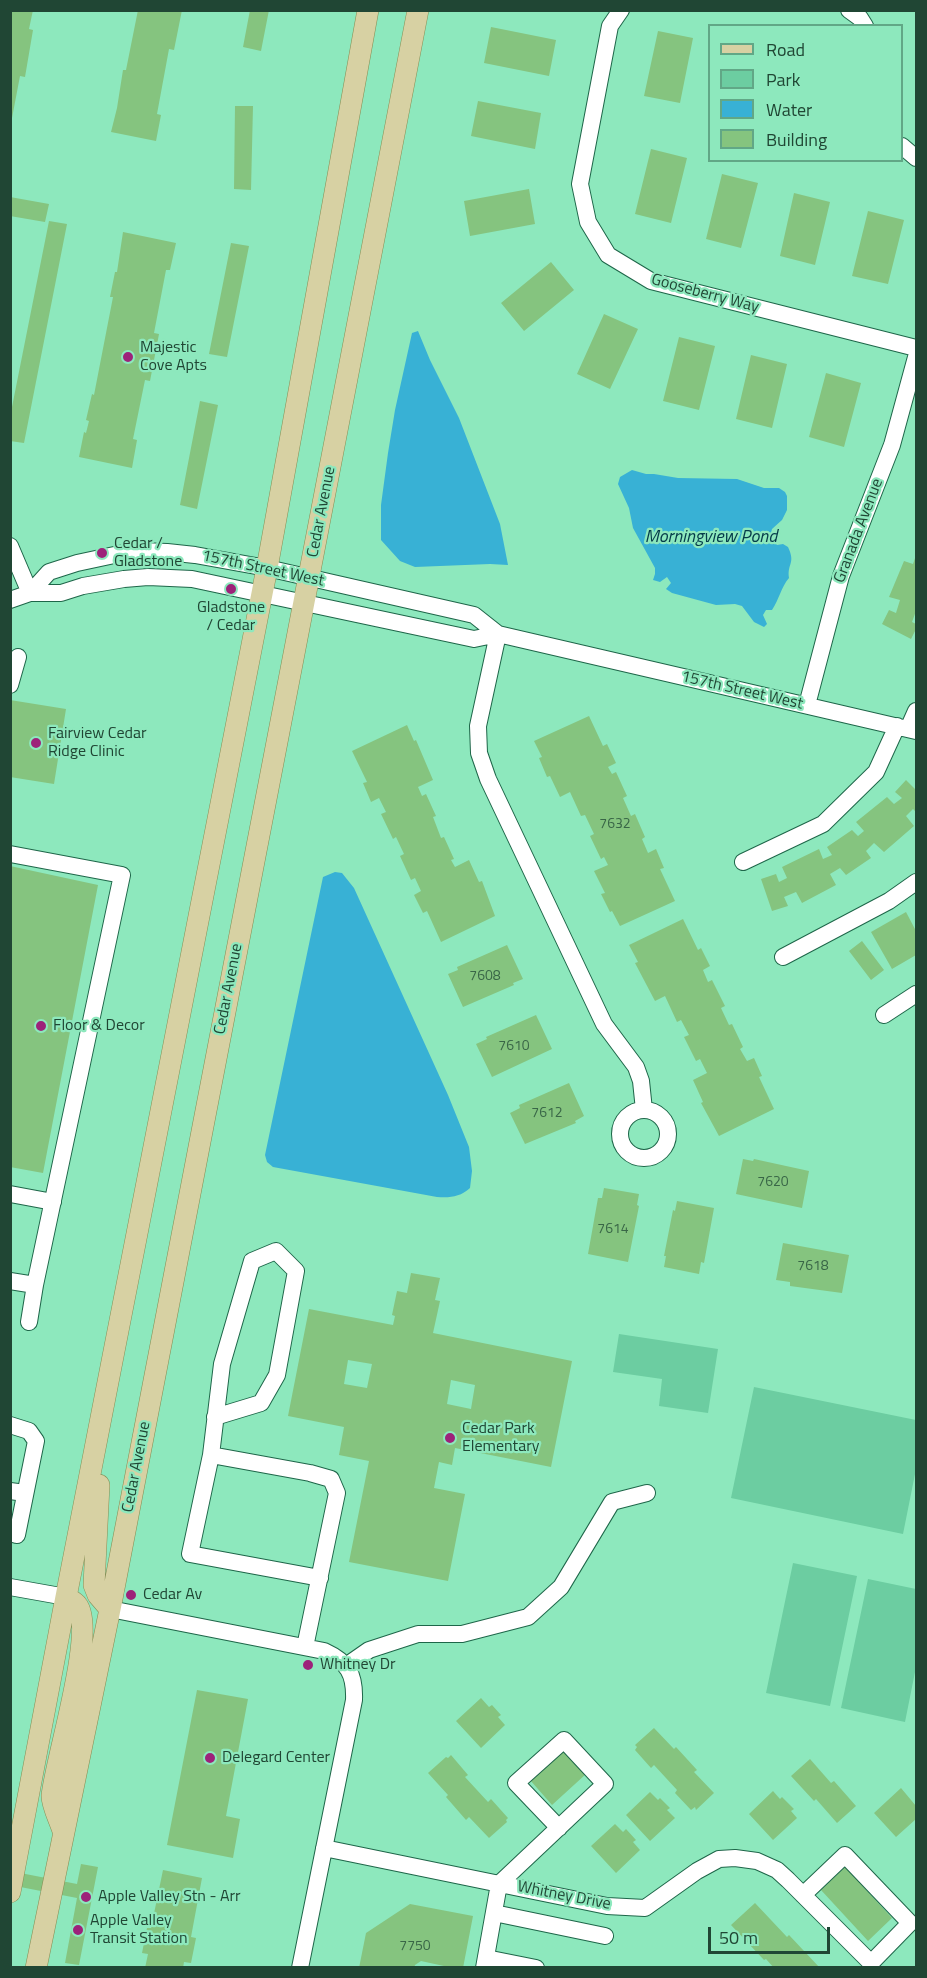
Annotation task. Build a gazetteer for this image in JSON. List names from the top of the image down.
{
  "streets": {
    "main road": ["Cedar Avenue"],
    "street": [
      "Gooseberry Way",
      "Granada Avenue",
      "157th Street West",
      "Whitney Drive"
    ]
  },
  "crossings": [
    ["Cedar Avenue", "157th Street West"],
    ["Granada Avenue", "157th Street West"]
  ],
  "water": ["Morningview Pond"],
  "places": [
    "Majestic Cove Apts",
    "Cedar / Gladstone",
    "Gladstone / Cedar",
    "Fairview Cedar Ridge Clinic",
    "Floor & Decor",
    "Cedar Park Elementary",
    "Cedar Av",
    "Whitney Dr",
    "Delegard Center",
    "Apple Valley Stn - Arr",
    "Apple Valley Transit Station"
  ],
  "house_numbers": [
    "7632",
    "7608",
    "7610",
    "7612",
    "7620",
    "7614",
    "7618",
    "7750"
  ],
  "legend": [
    "Road",
    "Park",
    "Water",
    "Building"
  ],
  "scale_bar": "50 m"
}
